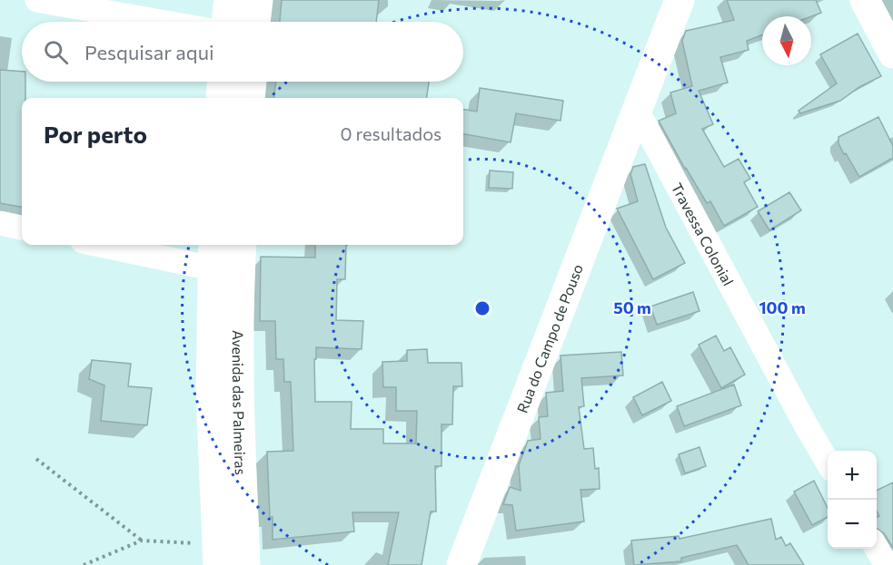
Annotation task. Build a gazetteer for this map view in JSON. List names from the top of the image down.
{
  "streets": {
    "main road": ["Rua do Campo de Pouso", "Avenida das Palmeiras"],
    "street": ["Travessa Colonial"]
  },
  "crossings": [
    ["Travessa Colonial", "Rua do Campo de Pouso"]
  ],
  "north": "bottom",
  "page": {
    "search": "Pesquisar aqui",
    "heading": ["Por perto", "0 resultados"],
    "map_buttons": ["+", "−"]
  },
  "rings": ["50 m", "100 m"]
}
